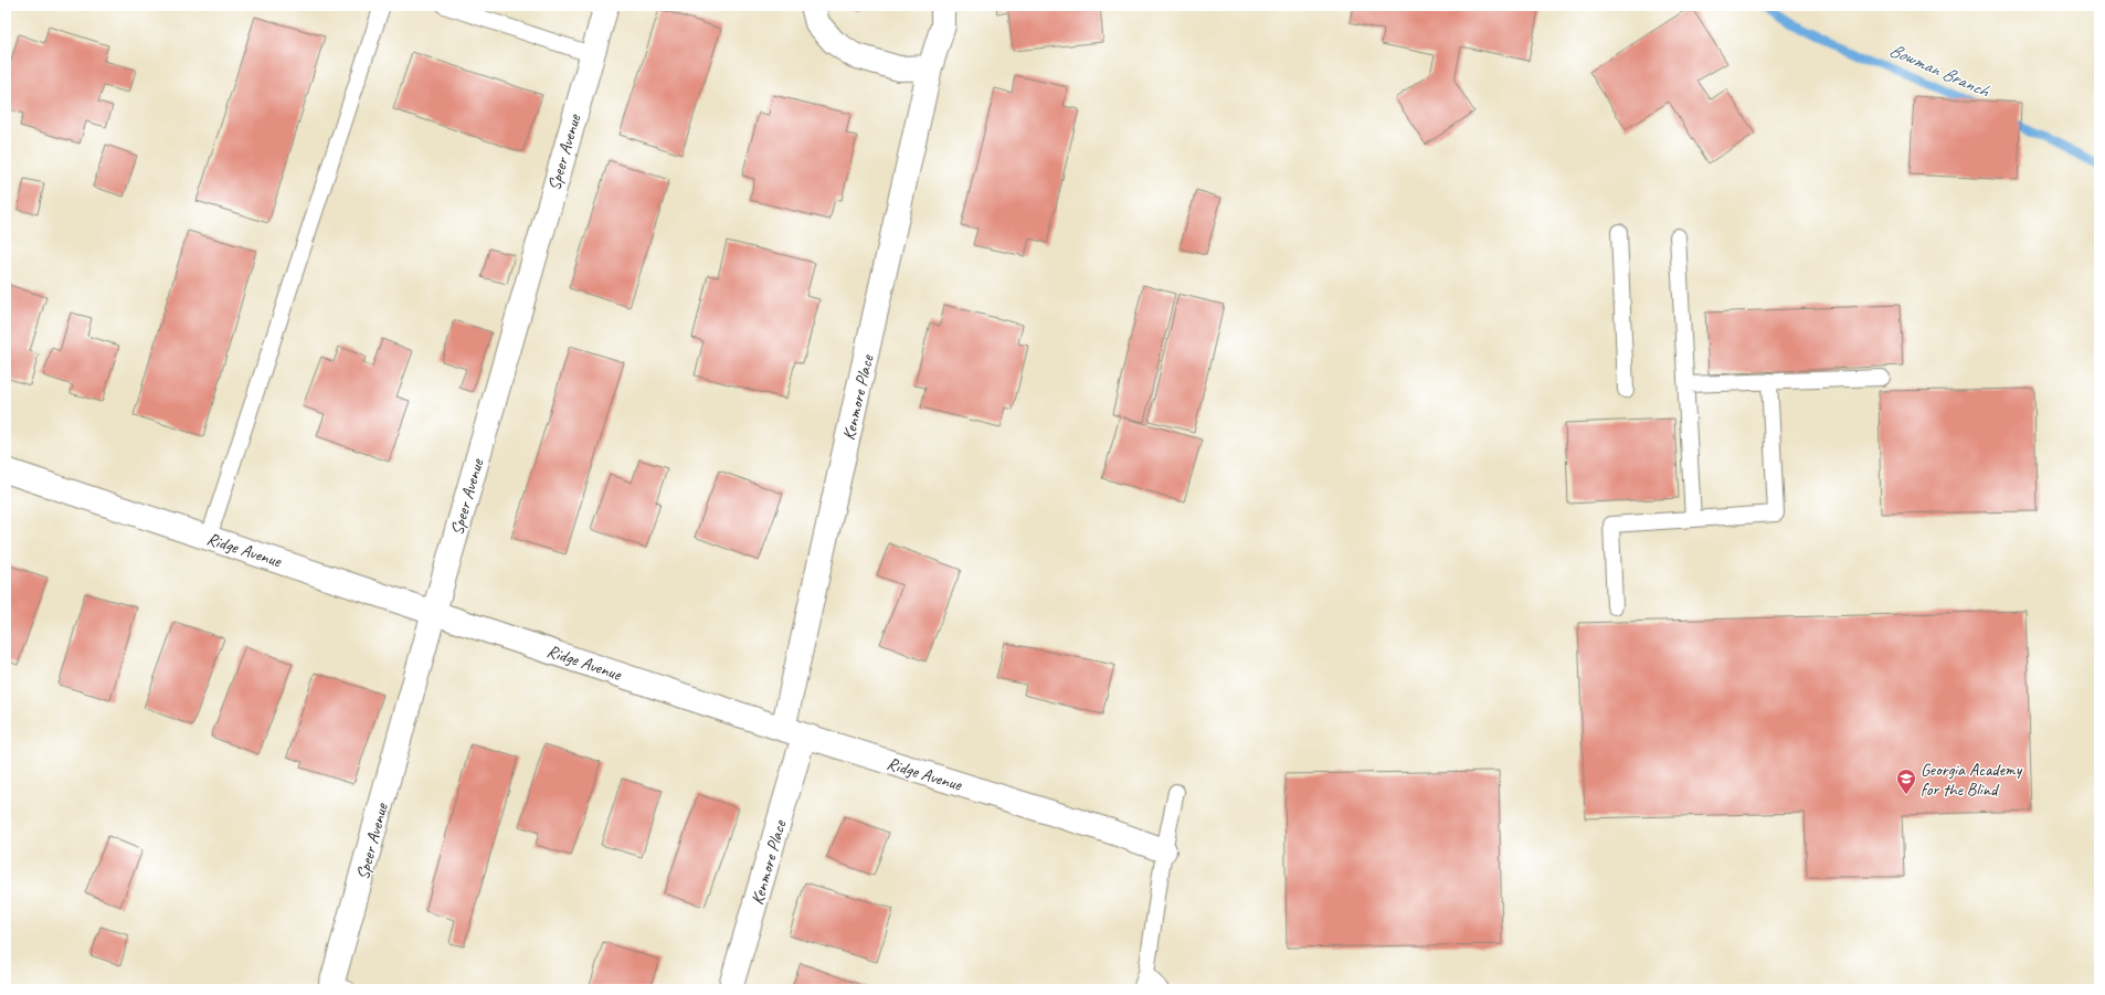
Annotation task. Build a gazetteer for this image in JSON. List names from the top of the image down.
{
  "streets": {
    "street": ["Speer Avenue", "Kenmore Place", "Ridge Avenue"]
  },
  "crossings": [
    ["Speer Avenue", "Ridge Avenue"],
    ["Kenmore Place", "Ridge Avenue"]
  ],
  "water": ["Bowman Branch"],
  "places": {
    "school or university": ["Georgia Academy for the Blind"]
  }
}
